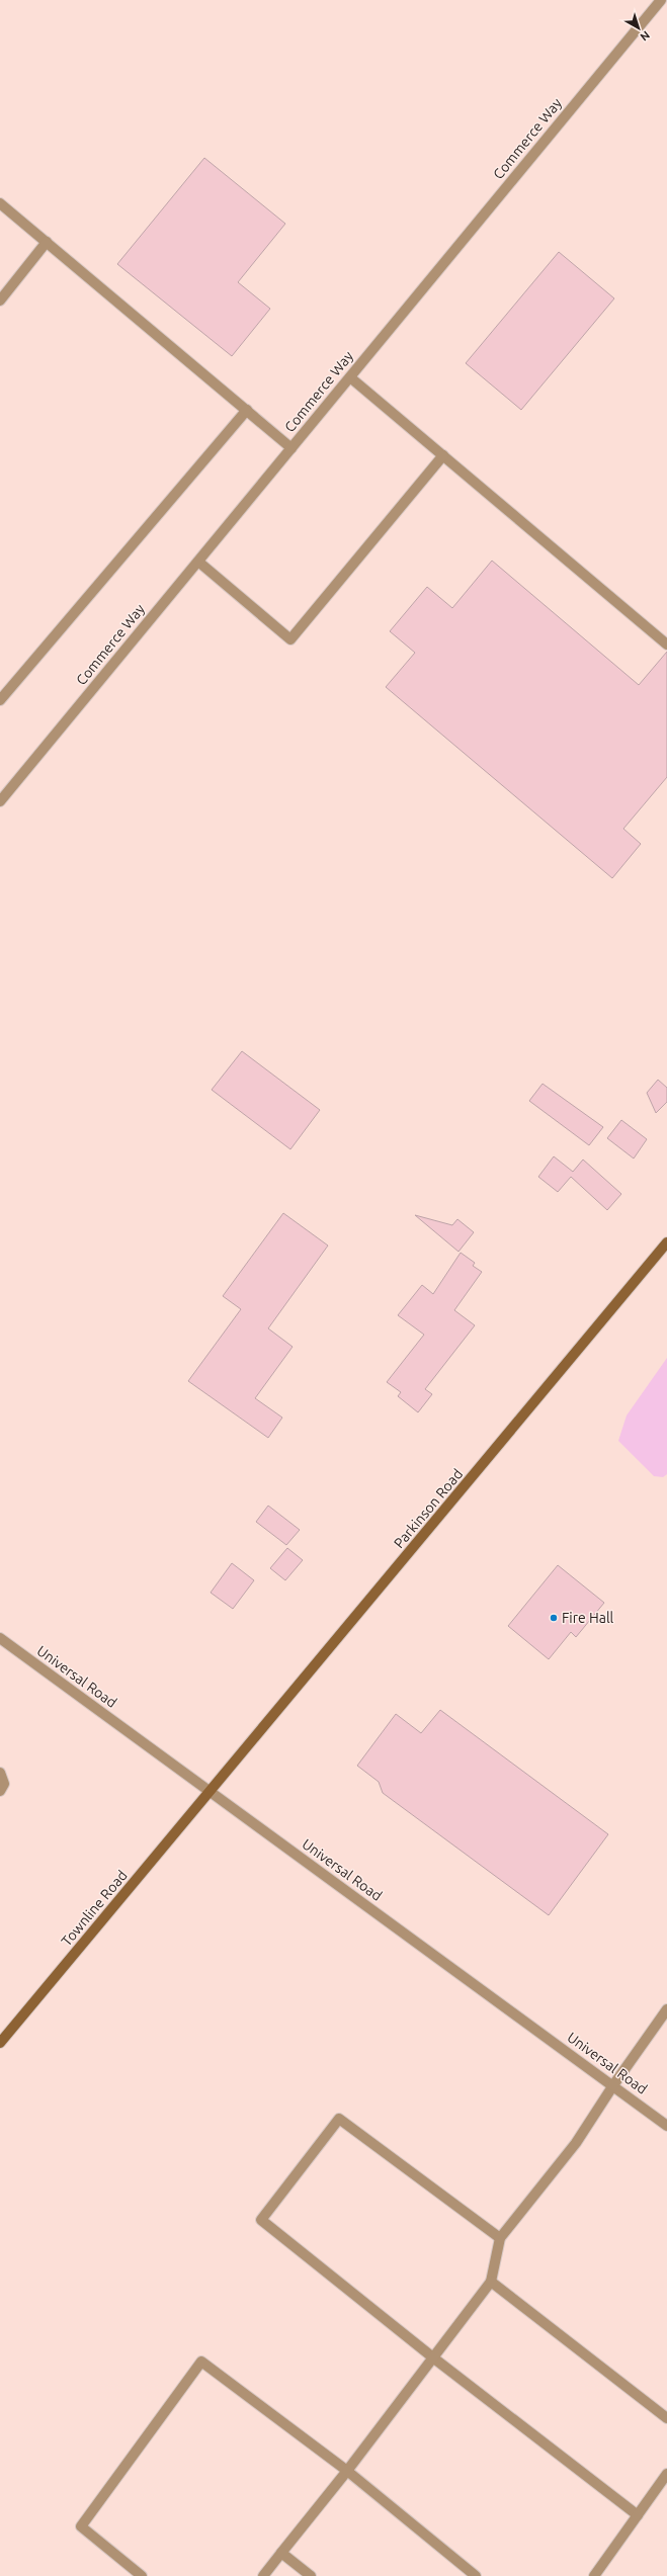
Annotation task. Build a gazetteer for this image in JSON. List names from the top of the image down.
{
  "streets": {
    "main road": ["Parkinson Road", "Townline Road"],
    "street": ["Commerce Way", "Universal Road"]
  },
  "crossings": [
    ["Parkinson Road", "Universal Road"],
    ["Parkinson Road", "Townline Road"],
    ["Universal Road", "Townline Road"]
  ],
  "places": ["Fire Hall"],
  "north": "bottom right"
}
